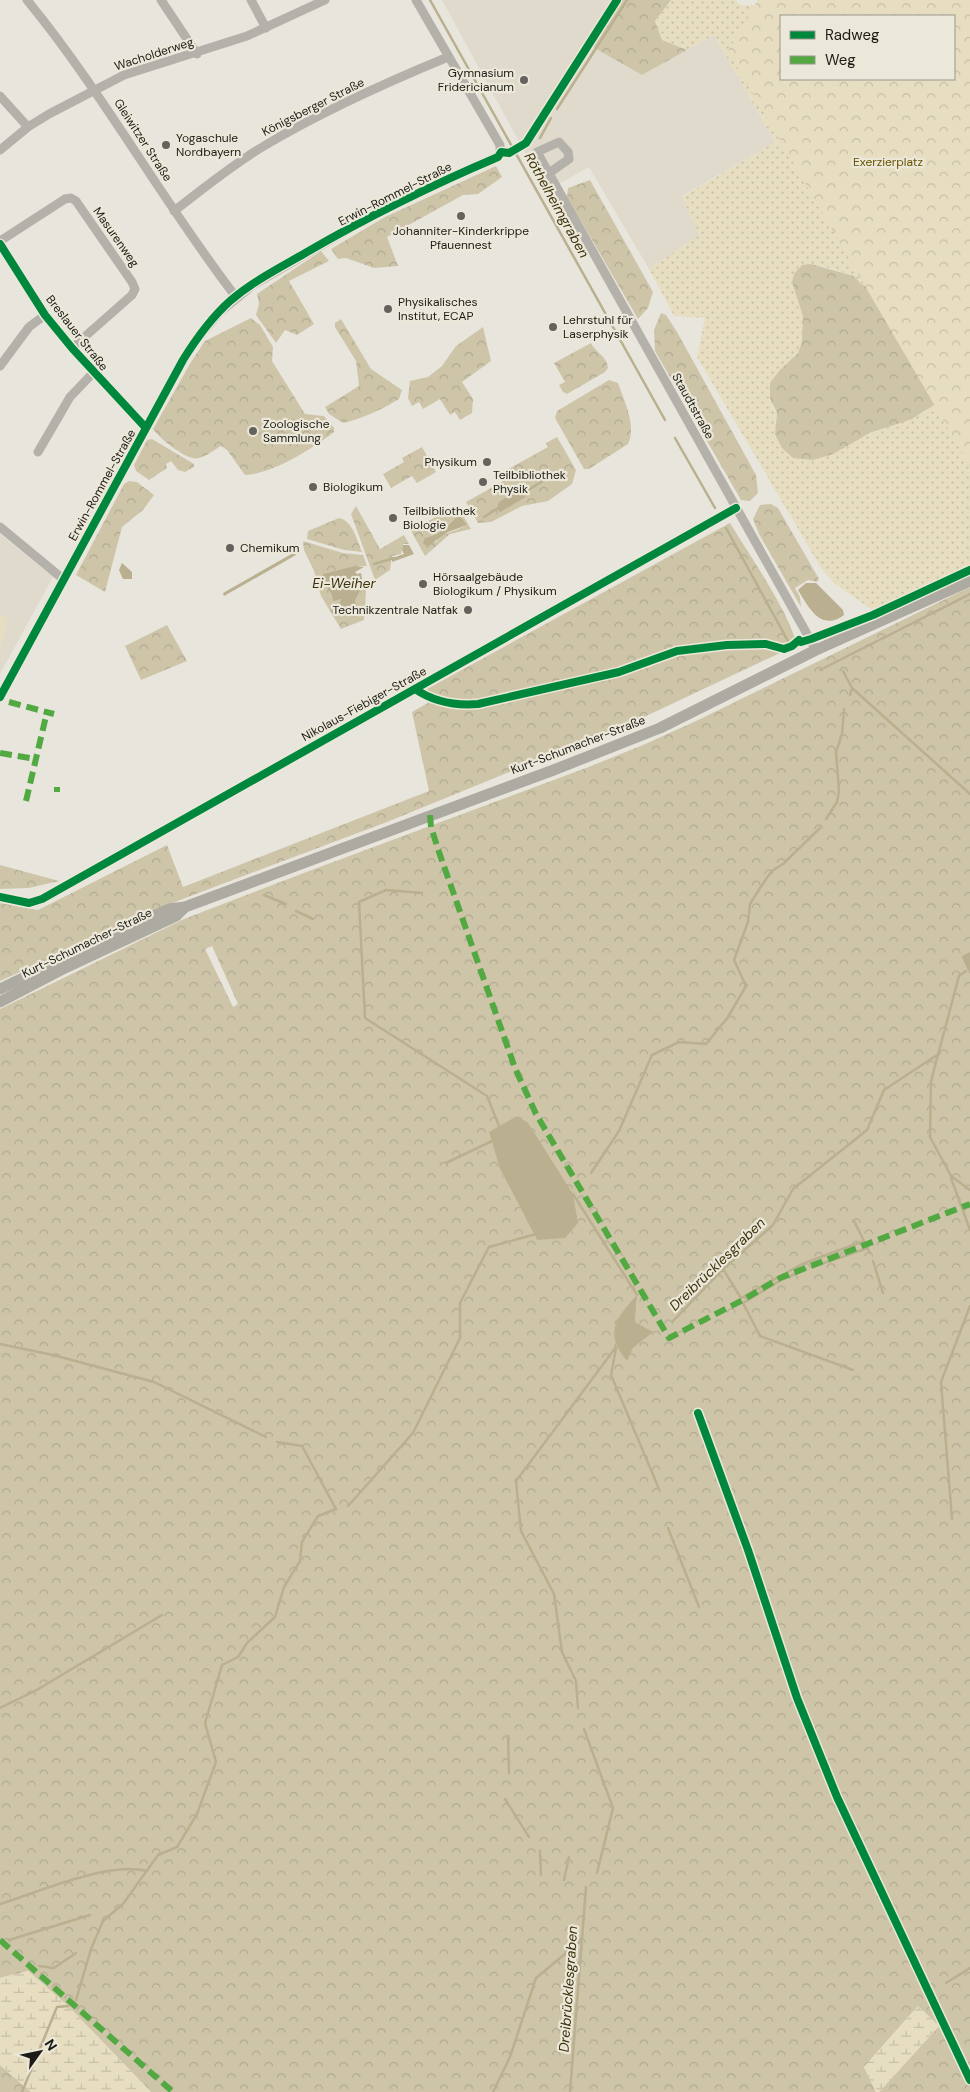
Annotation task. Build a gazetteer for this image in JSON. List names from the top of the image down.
{
  "streets": {
    "main road": ["Kurt-Schumacher-Straße"],
    "street": [
      "Wacholderweg",
      "Königsberger Straße",
      "Gleiwitzer Straße",
      "Erwin-Rommel-Straße",
      "Masurenweg",
      "Breslauer Straße",
      "Staudtstraße",
      "Nikolaus-Fiebiger-Straße"
    ]
  },
  "crossings": [
    ["Wacholderweg", "Gleiwitzer Straße"],
    ["Königsberger Straße", "Gleiwitzer Straße"],
    ["Königsberger Straße", "Erwin-Rommel-Straße"],
    ["Gleiwitzer Straße", "Erwin-Rommel-Straße"],
    ["Erwin-Rommel-Straße", "Breslauer Straße"],
    ["Masurenweg", "Breslauer Straße"],
    ["Staudtstraße", "Nikolaus-Fiebiger-Straße"],
    ["Staudtstraße", "Kurt-Schumacher-Straße"]
  ],
  "water": ["Röthelheimgraben", "Ei-Weiher", "Dreibrücklesgraben"],
  "parks": ["Exerzierplatz"],
  "places": [
    "Gymnasium Fridericianum",
    "Yogaschule Nordbayern",
    "Johanniter-Kinderkrippe Pfauennest",
    "Physikalisches Institut, ECAP",
    "Lehrstuhl für Laserphysik",
    "Zoologische Sammlung",
    "Physikum",
    "Teilbibliothek Physik",
    "Biologikum",
    "Teilbibliothek Biologie",
    "Chemikum",
    "Hörsaalgebäude Biologikum / Physikum",
    "Technikzentrale Natfak"
  ],
  "legend": ["Radweg", "Weg"],
  "north": "top right"
}
